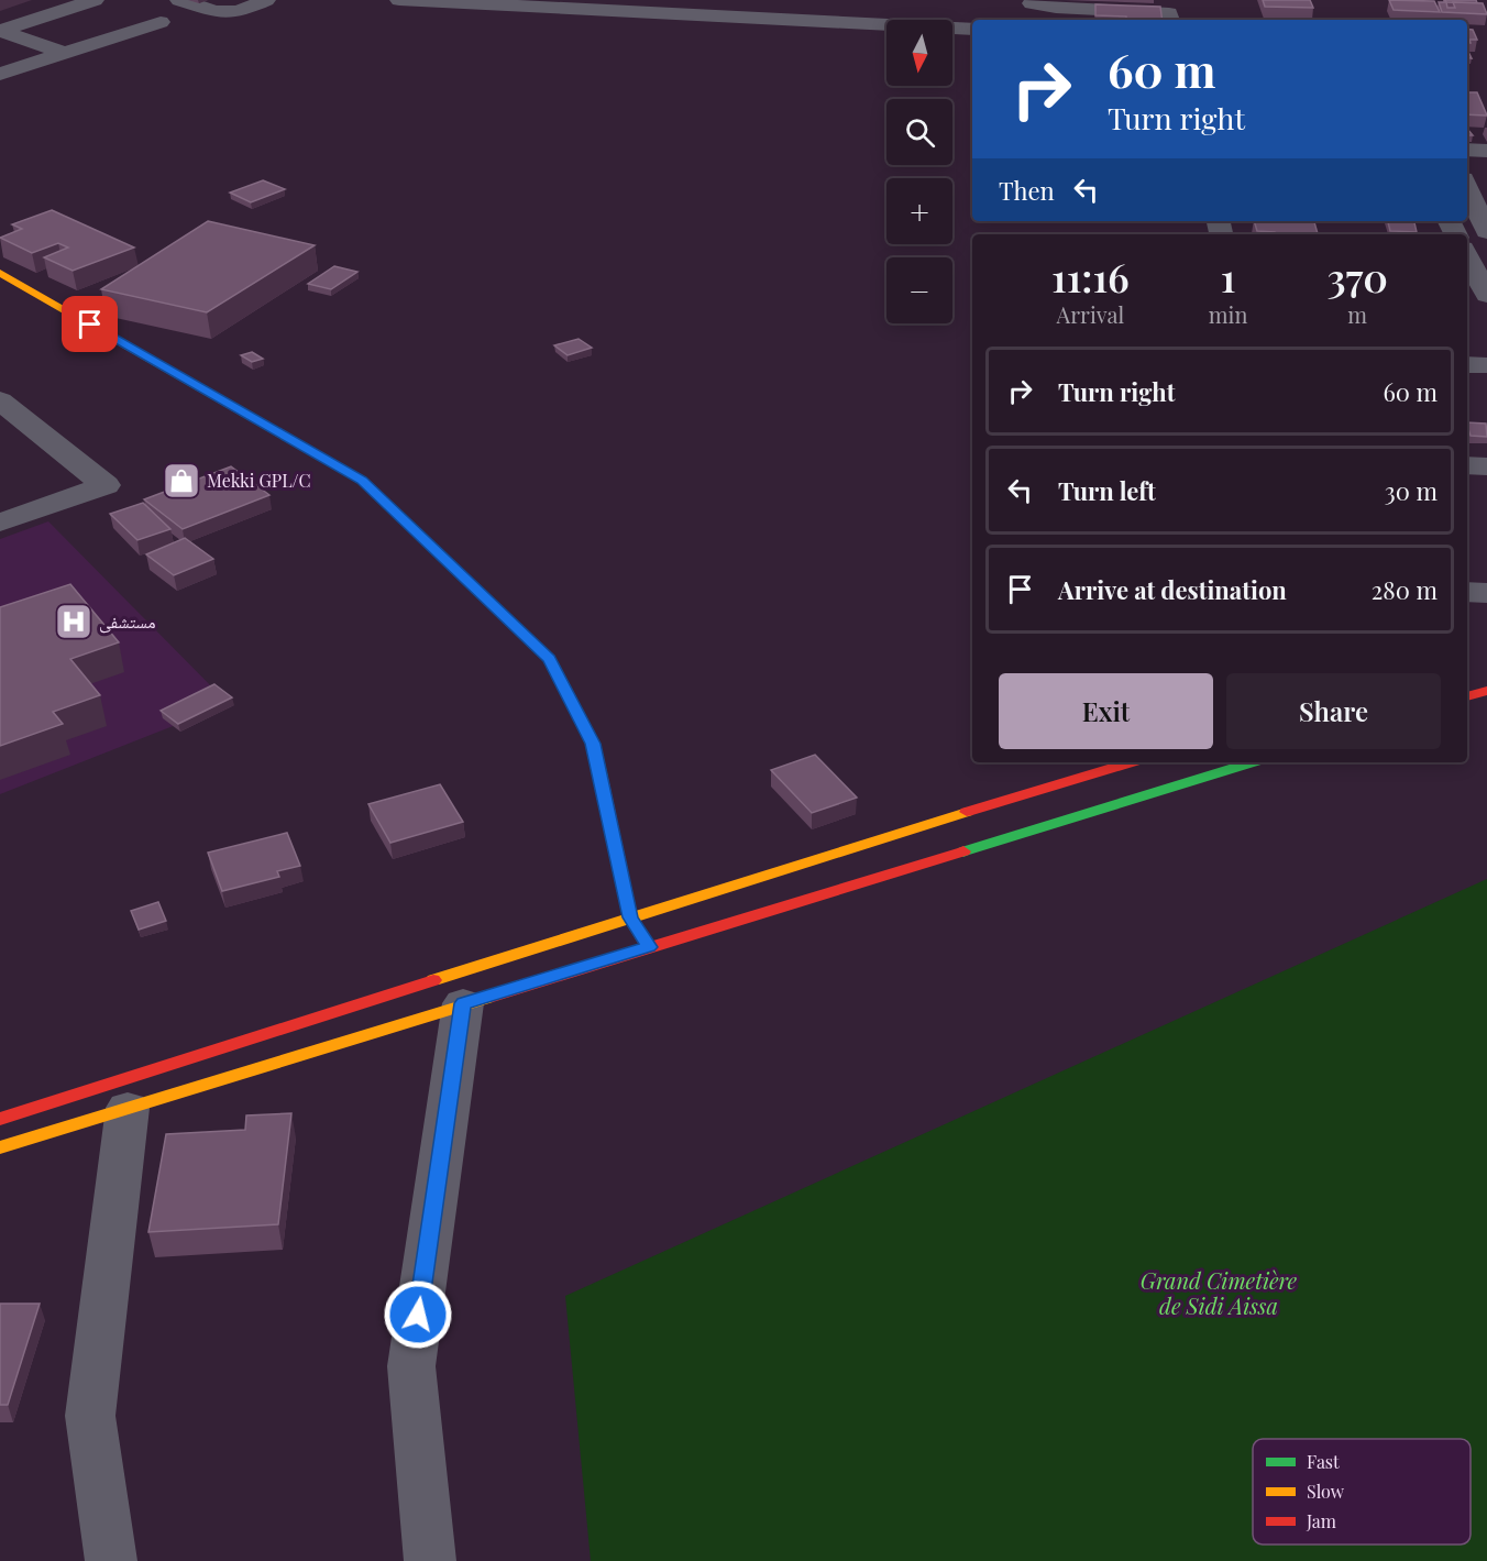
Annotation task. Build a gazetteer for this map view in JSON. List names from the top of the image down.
{
  "parks": ["Grand Cimetière de Sidi Aissa"],
  "places": {
    "shop": ["Mekki GPL/C"],
    "hospital": ["مستشفى"]
  },
  "legend": ["Fast", "Slow", "Jam"],
  "north": "bottom",
  "page": {
    "map_buttons": ["+", "−"],
    "turn": ["60 m", "Turn right"],
    "then": "Then",
    "eta": [
      "11:16",
      "Arrival",
      "1",
      "min",
      "370",
      "m"
    ],
    "list": [
      {
        "name": "Turn right",
        "value": "60 m"
      },
      {
        "name": "Turn left",
        "value": "30 m"
      },
      {
        "name": "Arrive at destination",
        "value": "280 m"
      }
    ],
    "buttons": ["Exit", "Share"]
  }
}
